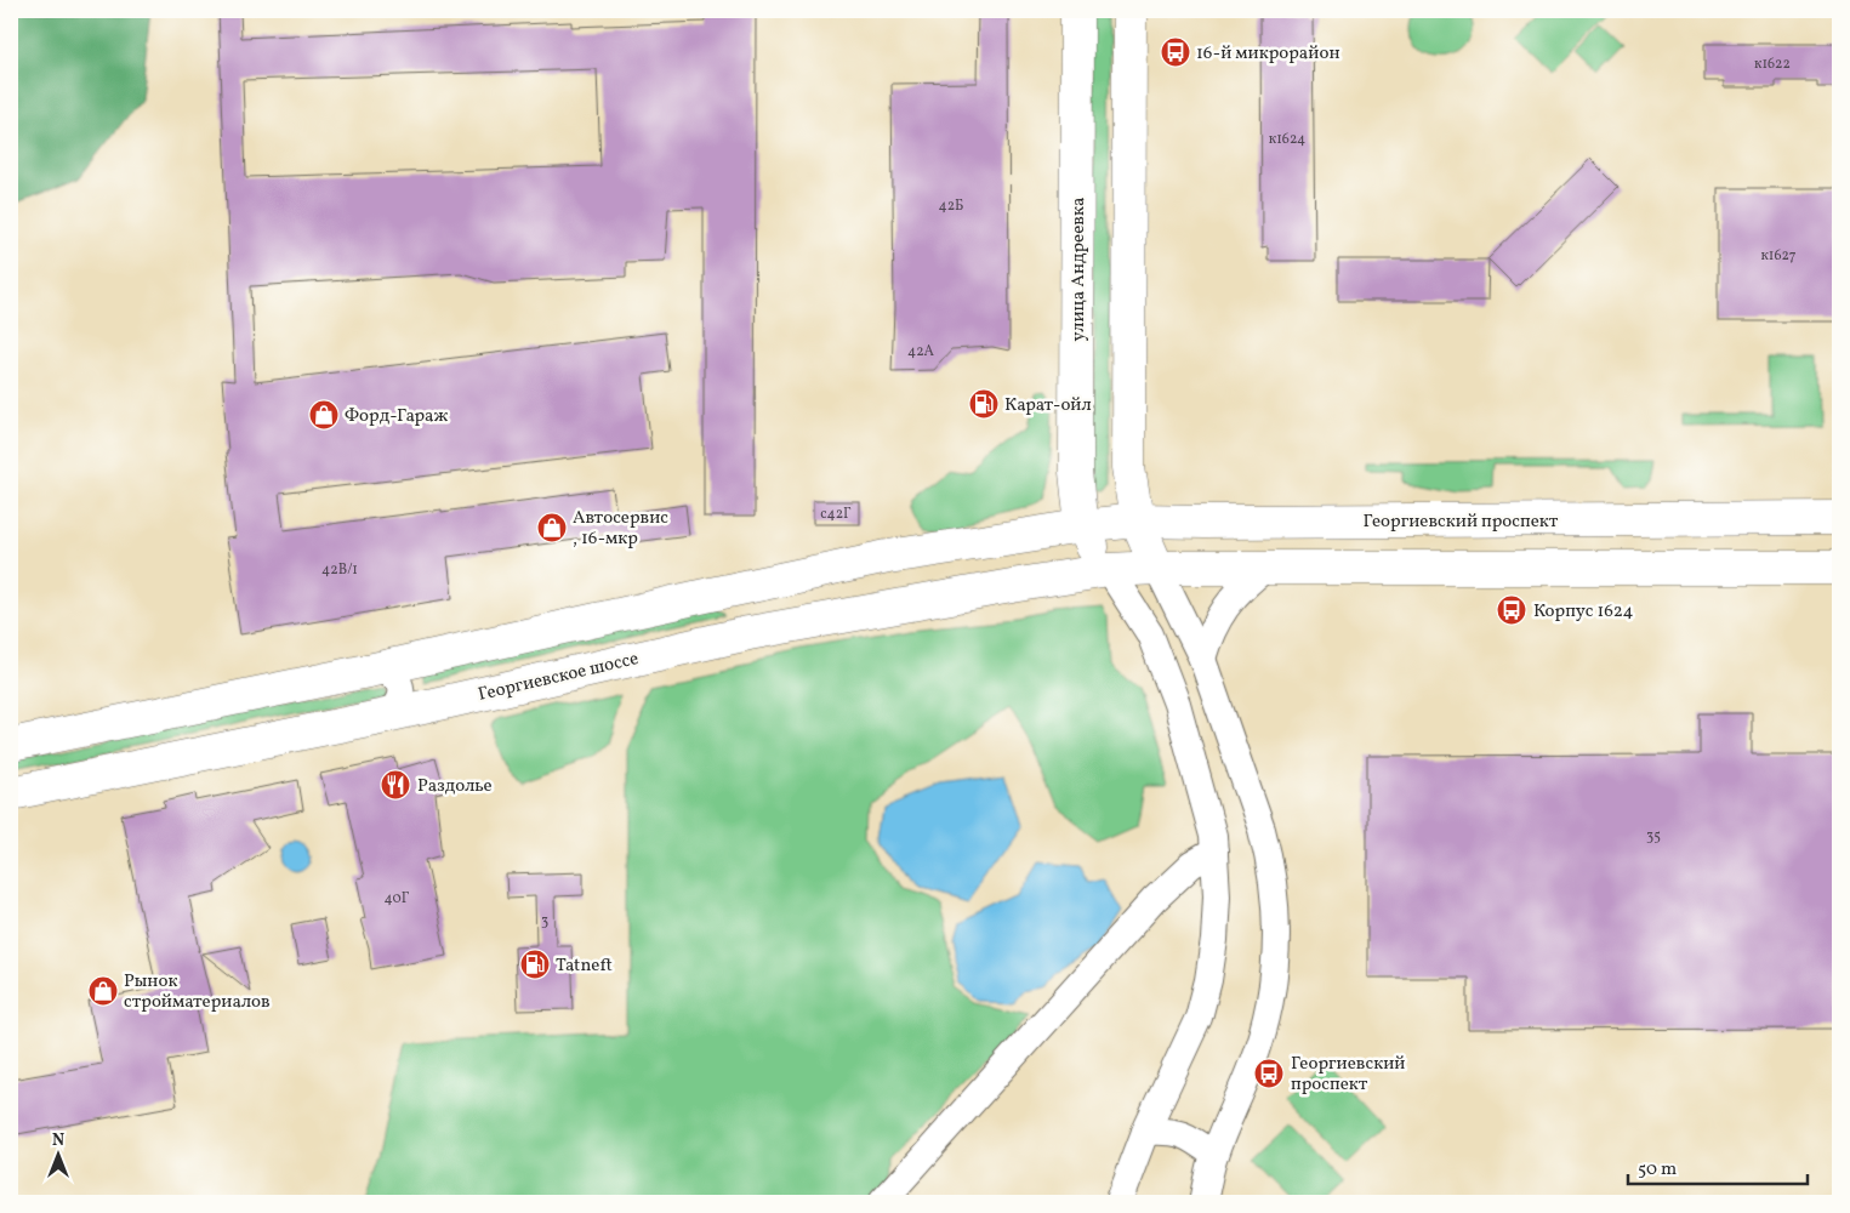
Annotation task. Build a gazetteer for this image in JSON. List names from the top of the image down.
{
  "streets": {
    "main road": ["улица Андреевка", "Георгиевский проспект", "Георгиевское шоссе"]
  },
  "crossings": [
    ["улица Андреевка", "Георгиевский проспект"],
    ["улица Андреевка", "Георгиевское шоссе"]
  ],
  "places": {
    "bus stop": ["16-й микрорайон", "Корпус 1624", "Георгиевский проспект"],
    "fuel station": ["Карат-ойл", "Tatneft"],
    "shop": ["Форд-Гараж", "Автосервис , 16-мкр", "Рынок стройматериалов"],
    "restaurant": ["Раздолье"]
  },
  "house_numbers": [
    "к1622",
    "к1624",
    "42Б",
    "к1627",
    "42А",
    "с42Г",
    "42В/1",
    "35",
    "40Г",
    "3"
  ],
  "scale_bar": "50 m",
  "north": "top"
}
